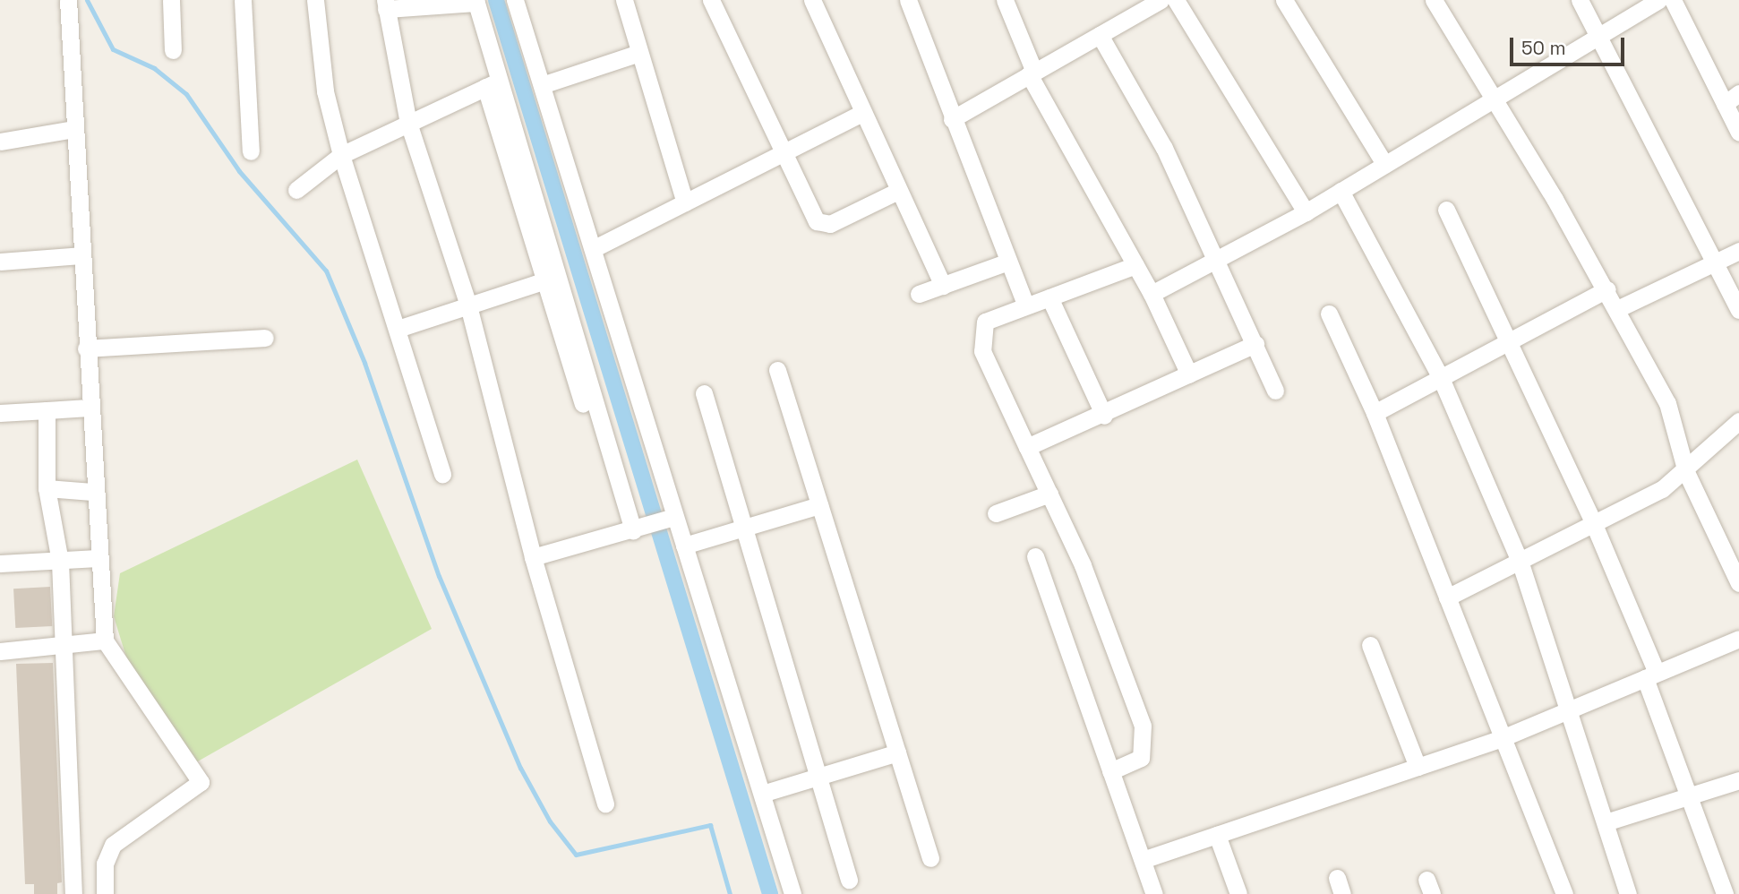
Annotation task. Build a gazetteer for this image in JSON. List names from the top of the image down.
{
  "scale_bar": "50 m"
}
